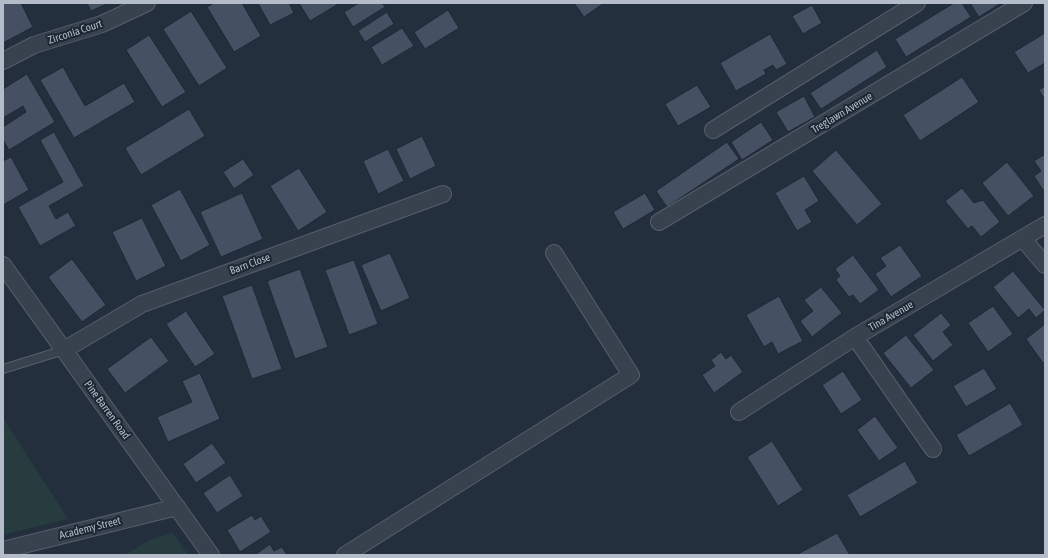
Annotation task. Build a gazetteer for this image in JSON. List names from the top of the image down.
{
  "streets": {
    "street": [
      "Zirconia Court",
      "Treglawn Avenue",
      "Barn Close",
      "Tina Avenue",
      "Pine Barren Road",
      "Academy Street"
    ]
  },
  "crossings": [
    ["Barn Close", "Pine Barren Road"],
    ["Pine Barren Road", "Academy Street"]
  ]
}
